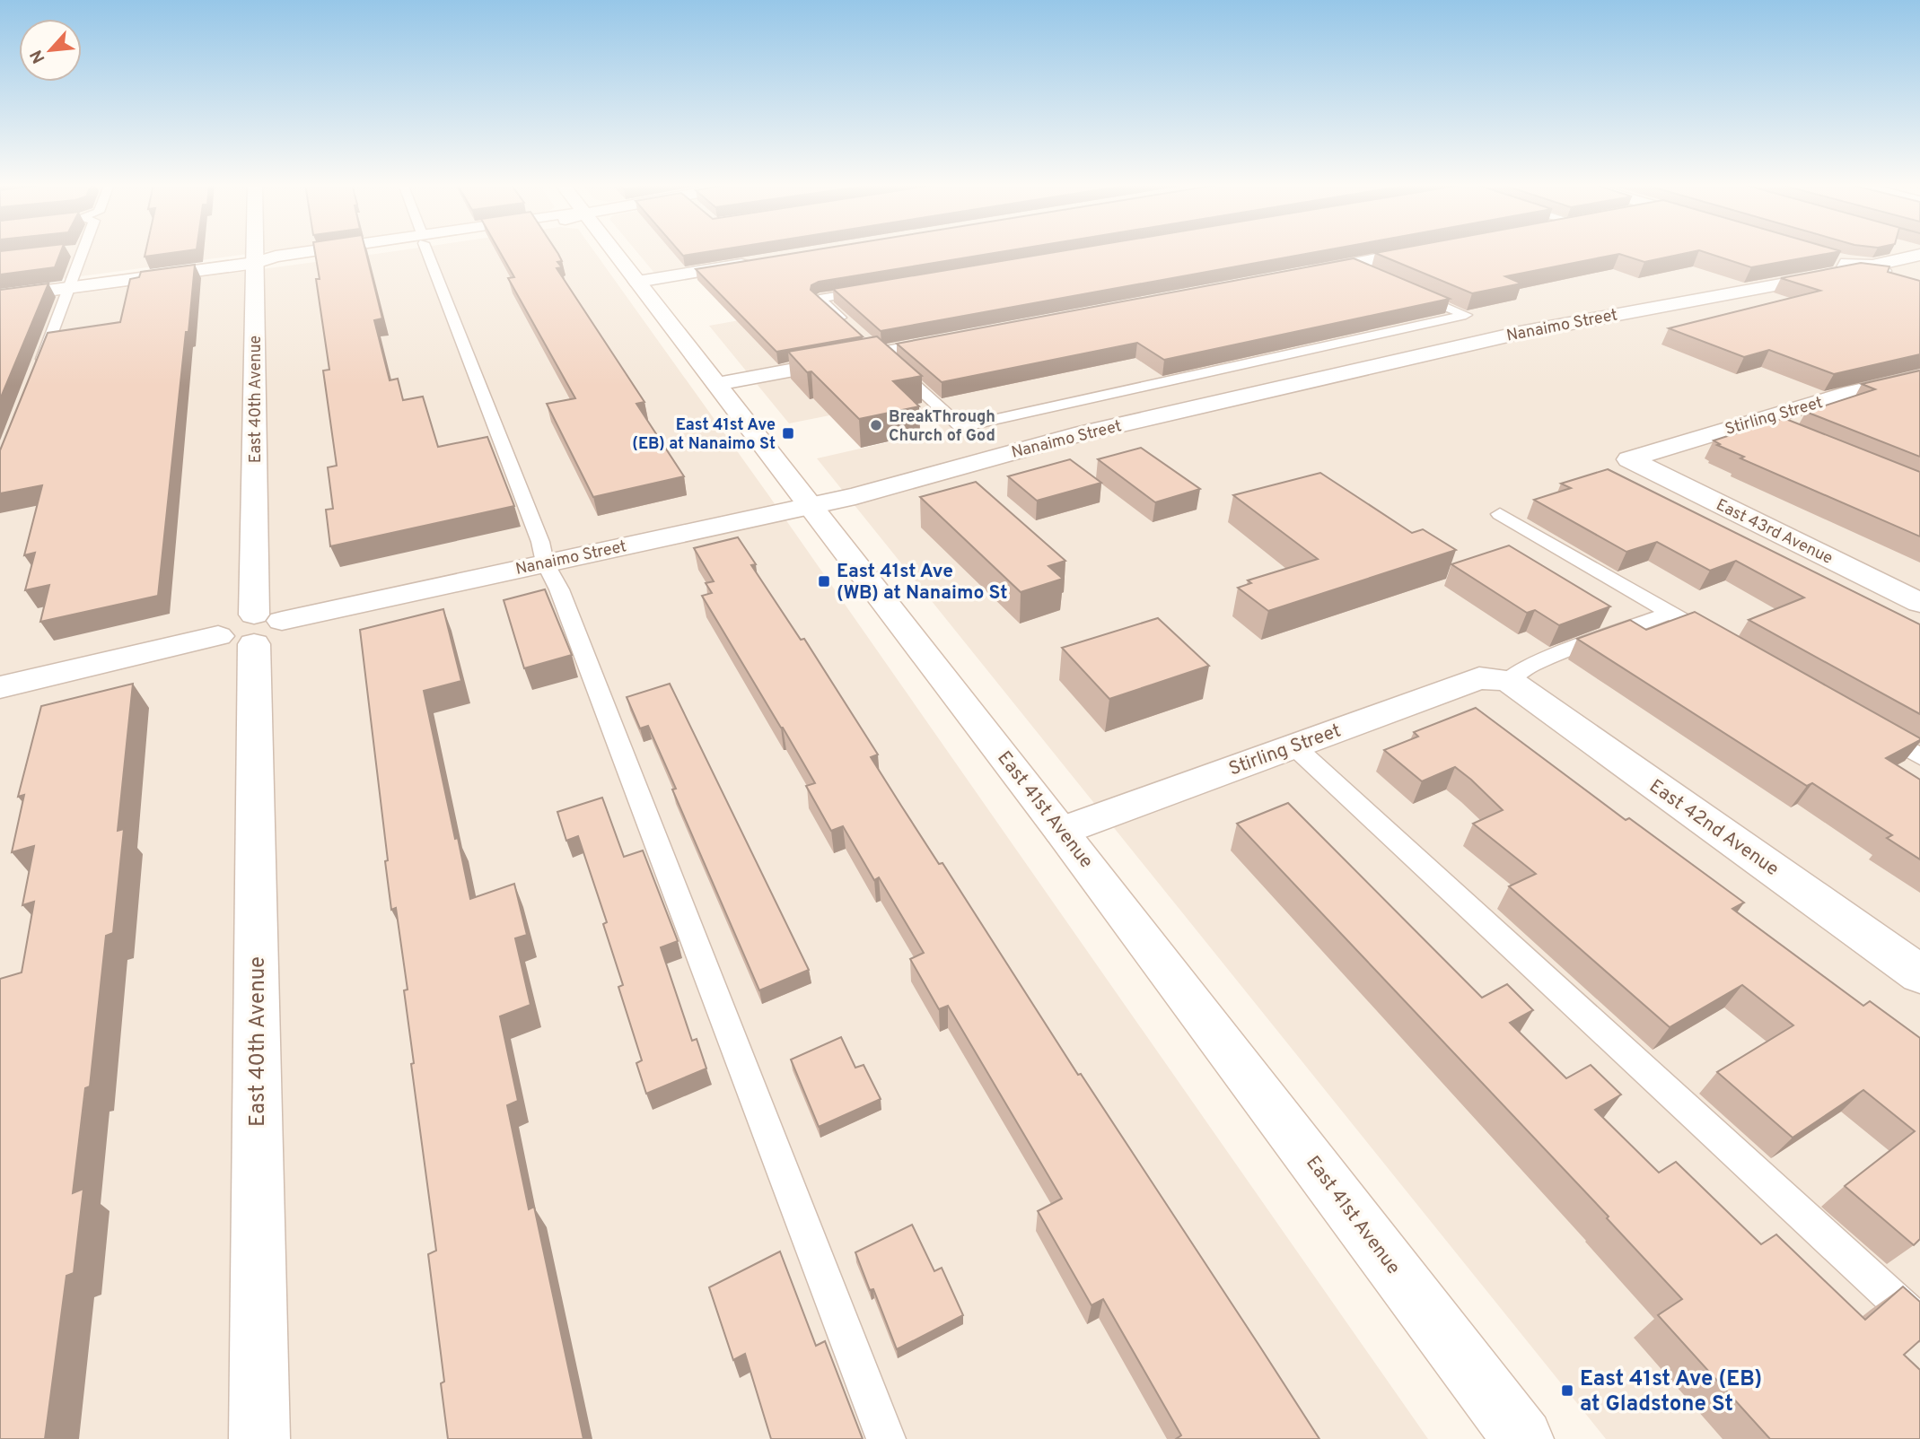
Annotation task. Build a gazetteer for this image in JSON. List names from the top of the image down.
{
  "streets": {
    "street": [
      "Nanaimo Street",
      "East 40th Avenue",
      "Stirling Street",
      "East 43rd Avenue",
      "East 41st Avenue",
      "East 42nd Avenue"
    ]
  },
  "crossings": [
    ["Nanaimo Street", "East 40th Avenue"],
    ["Nanaimo Street", "East 41st Avenue"],
    ["Stirling Street", "East 43rd Avenue"],
    ["Stirling Street", "East 41st Avenue"],
    ["Stirling Street", "East 42nd Avenue"]
  ],
  "places": {
    "other": ["BreakThrough Church of God"],
    "transit": ["East 41st Ave (EB) at Nanaimo St", "East 41st Ave (WB) at Nanaimo St", "East 41st Ave (EB) at Gladstone St"]
  },
  "north": "bottom left"
}
